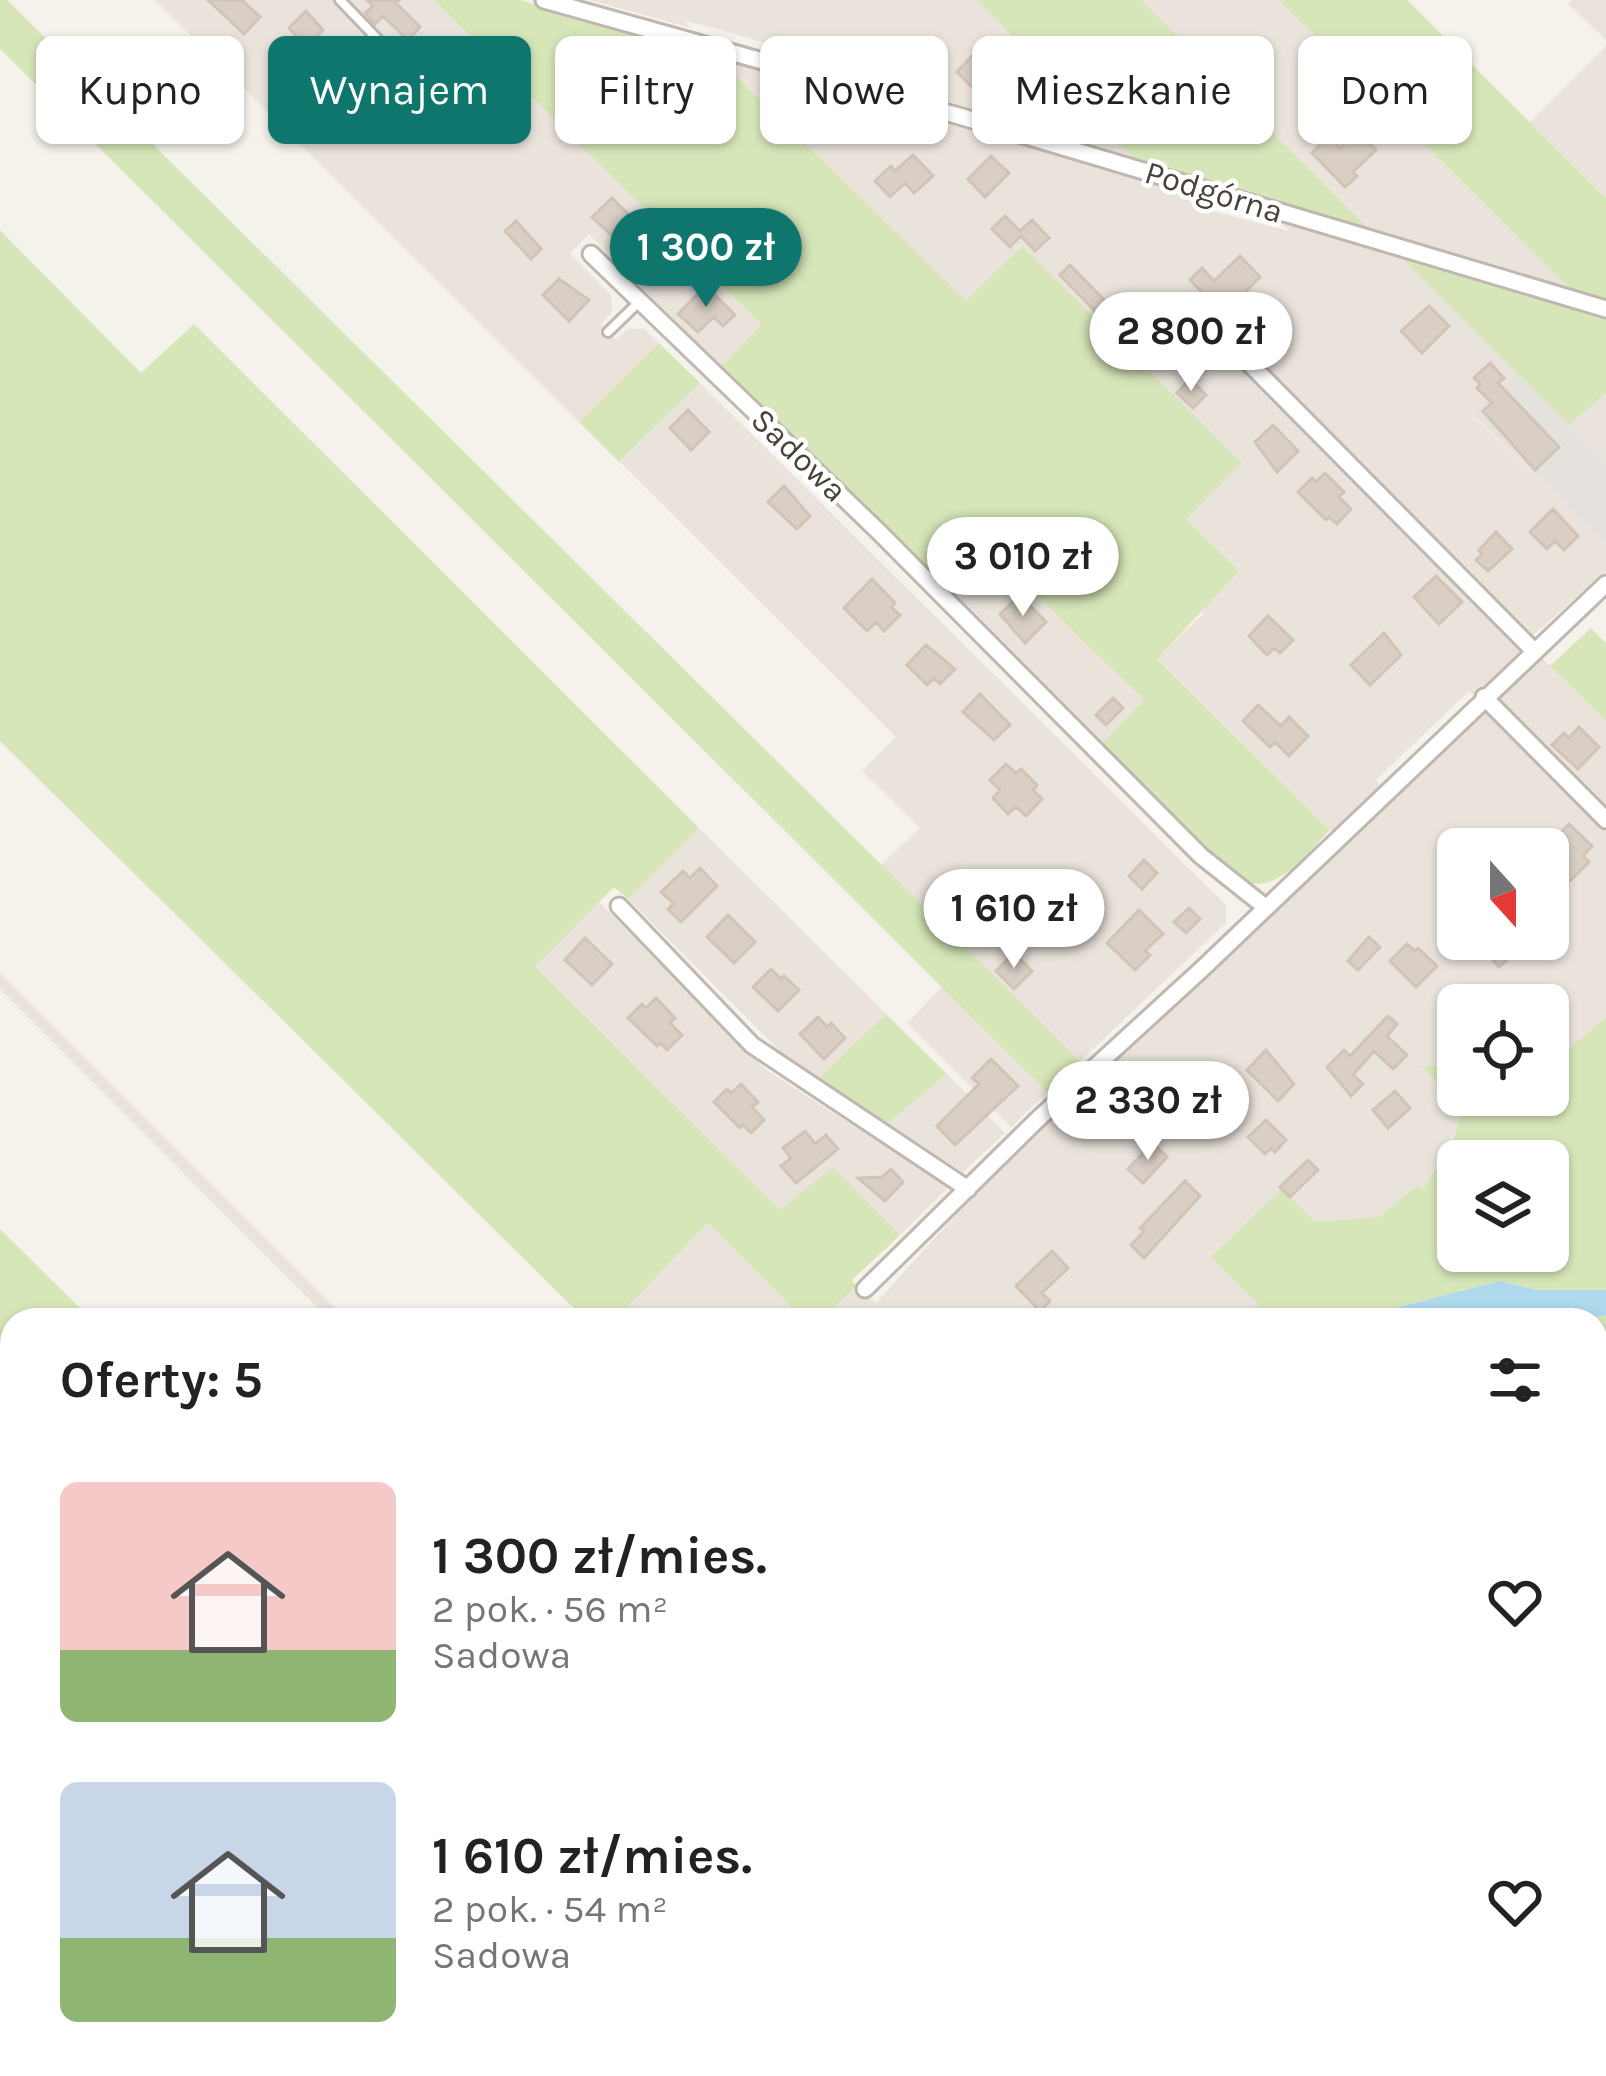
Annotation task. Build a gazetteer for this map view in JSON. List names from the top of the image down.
{
  "streets": {
    "street": ["Podgórna", "Sadowa"]
  },
  "north": "bottom",
  "page": {
    "chip": [
      "Kupno",
      "Wynajem",
      "Filtry",
      "Nowe",
      "Mieszkanie",
      "Dom"
    ],
    "price": [
      "1 300 zł",
      "2 800 zł",
      "3 010 zł",
      "1 610 zł",
      "2 330 zł"
    ],
    "heading": "Oferty: 5",
    "list": [
      {
        "name": "1 300 zł/mies.",
        "note": "2 pok. · 56 m² · Sadowa"
      },
      {
        "name": "1 610 zł/mies.",
        "note": "2 pok. · 54 m² · Sadowa"
      }
    ]
  }
}
